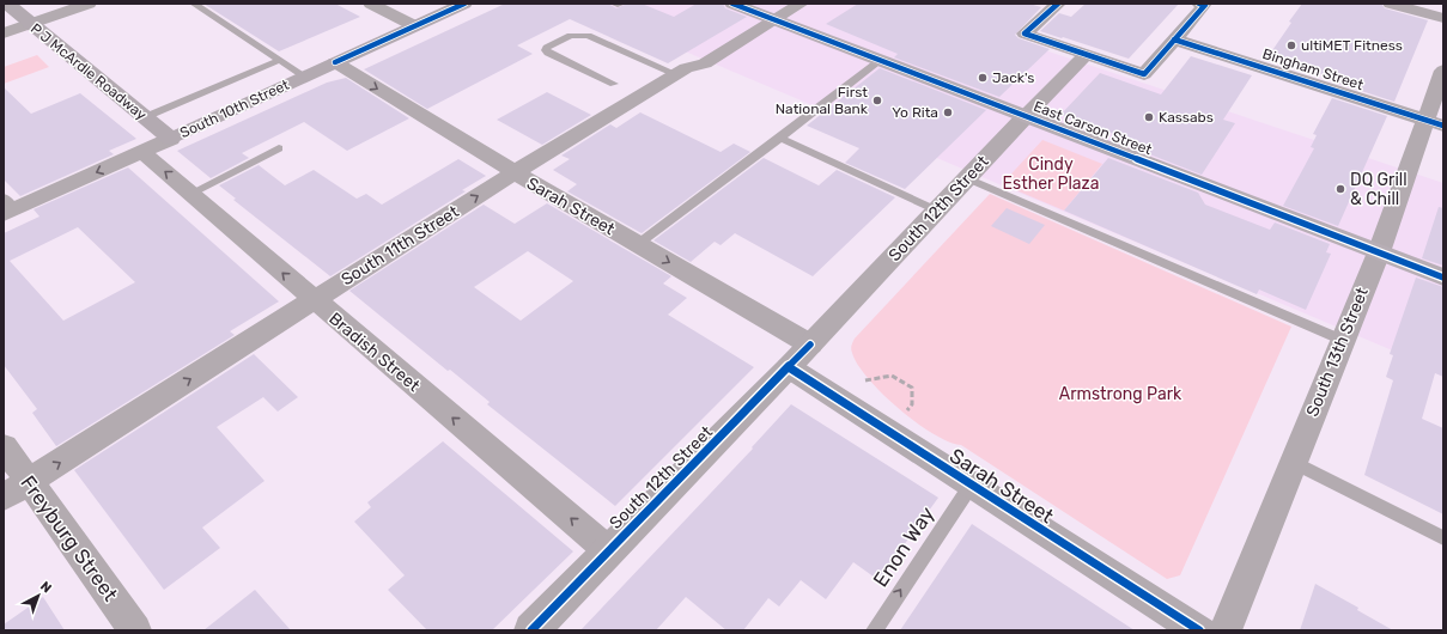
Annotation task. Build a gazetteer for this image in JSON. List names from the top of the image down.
{
  "streets": {
    "main road": ["P J McArdle Roadway", "South 10th Street", "East Carson Street"],
    "street": [
      "Bingham Street",
      "Sarah Street",
      "South 12th Street",
      "South 11th Street",
      "Bradish Street",
      "South 13th Street",
      "Freyburg Street"
    ],
    "lane": ["Enon Way"]
  },
  "crossings": [
    ["Bingham Street", "South 13th Street"],
    ["P J McArdle Roadway", "South 10th Street"],
    ["South 10th Street", "Sarah Street"],
    ["South 10th Street", "Bradish Street"],
    ["East Carson Street", "South 12th Street"],
    ["East Carson Street", "South 11th Street"],
    ["East Carson Street", "South 13th Street"],
    ["Sarah Street", "South 12th Street"],
    ["Sarah Street", "South 11th Street"],
    ["Sarah Street", "Enon Way"],
    ["South 12th Street", "Bradish Street"],
    ["South 11th Street", "Bradish Street"],
    ["South 11th Street", "Freyburg Street"]
  ],
  "one_way": [
    "Sarah Street",
    "South 11th Street",
    "Bradish Street",
    "Enon Way"
  ],
  "parks": ["Cindy Esther Plaza", "Armstrong Park"],
  "places": [
    "ultiMET Fitness",
    "Jack's",
    "First National Bank",
    "Yo Rita",
    "Kassabs",
    "DQ Grill & Chill"
  ],
  "north": "top right"
}
